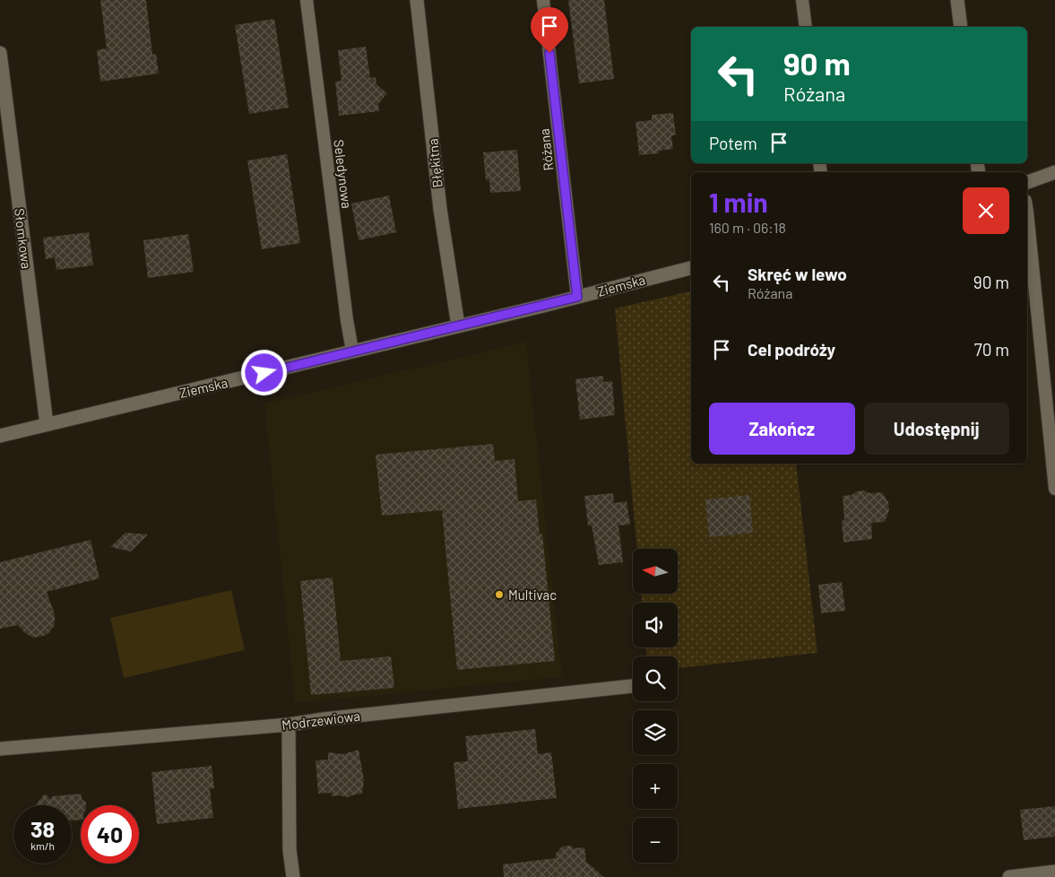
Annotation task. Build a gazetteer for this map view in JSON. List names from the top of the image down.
{
  "streets": {
    "street": [
      "Błękitna",
      "Słomkowa",
      "Ziemska",
      "Modrzewiowa"
    ],
    "lane": ["Różana", "Seledynowa"]
  },
  "crossings": [
    ["Różana", "Ziemska"],
    ["Błękitna", "Ziemska"],
    ["Seledynowa", "Ziemska"],
    ["Słomkowa", "Ziemska"]
  ],
  "places": ["Multivac"],
  "north": "left",
  "page": {
    "turn": ["90 m", "Różana"],
    "then": "Potem",
    "heading": ["1 min", "160 m · 06:18"],
    "list": [
      {
        "name": "Skręć w lewo",
        "note": "Różana",
        "value": "90 m"
      },
      {
        "name": "Cel podróży",
        "value": "70 m"
      }
    ],
    "buttons": ["Zakończ", "Udostępnij"],
    "map_buttons": ["+", "−"],
    "speed": "38 km/h",
    "limit": "40"
  }
}
